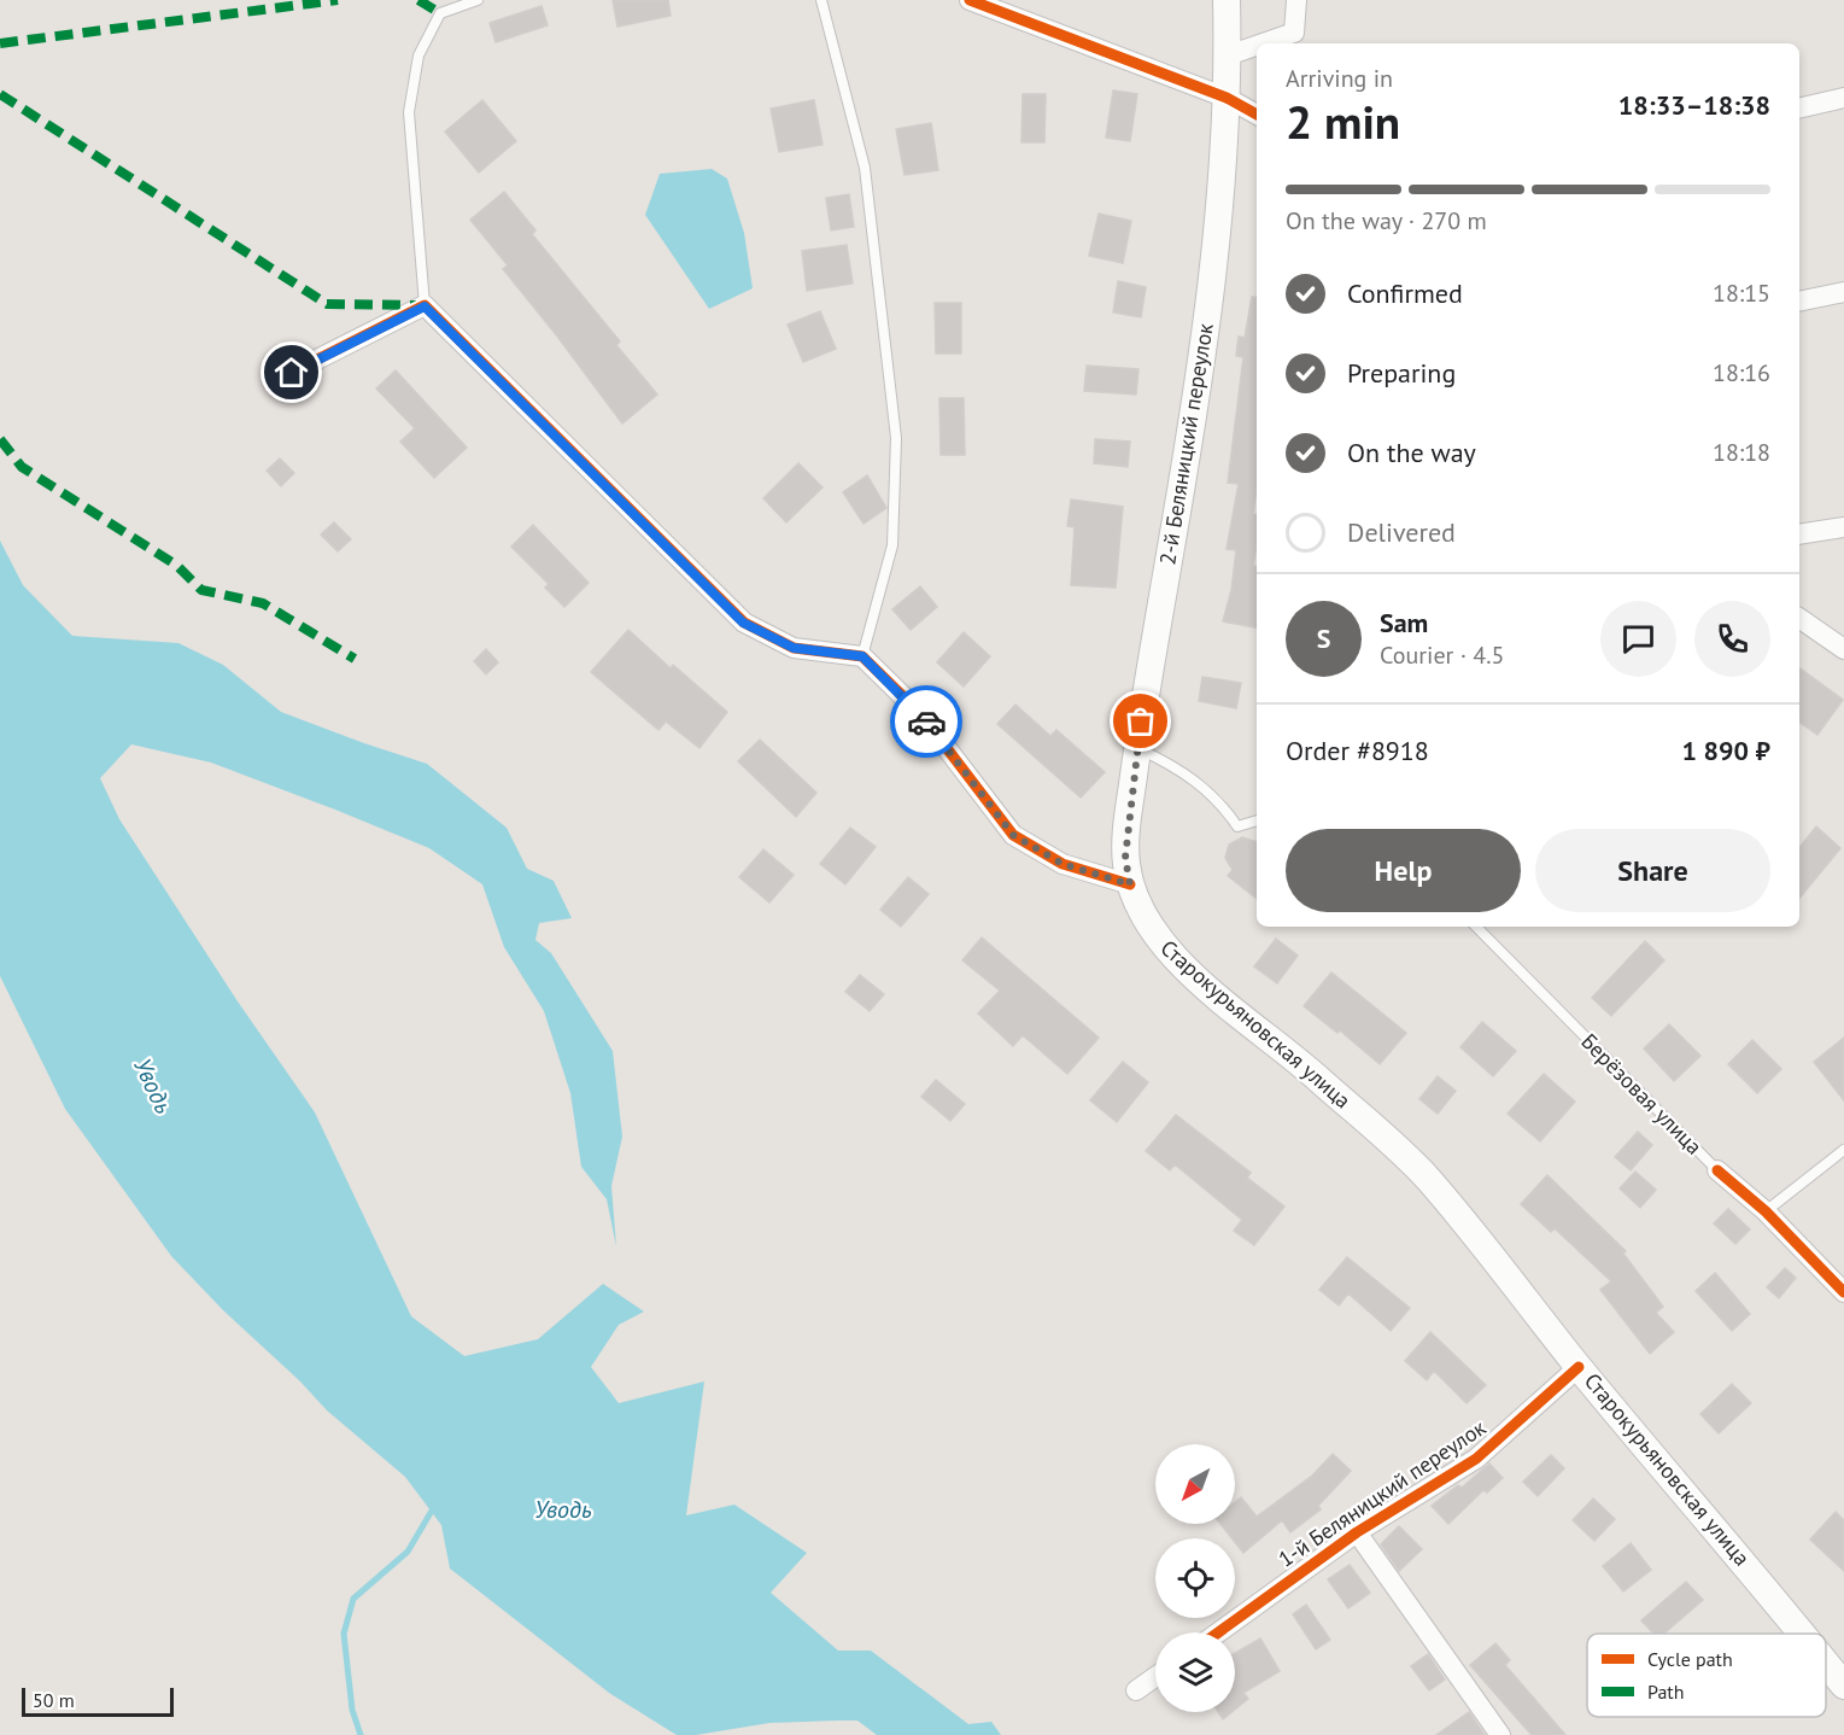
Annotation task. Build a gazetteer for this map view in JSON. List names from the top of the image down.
{
  "streets": {
    "main road": ["2-й Беляницкий переулок", "Старокурьяновская улица"],
    "street": ["Берёзовая улица", "1-й Беляницкий переулок"]
  },
  "crossings": [
    ["2-й Беляницкий переулок", "Старокурьяновская улица"],
    ["Старокурьяновская улица", "1-й Беляницкий переулок"]
  ],
  "water": ["Уводь"],
  "legend": ["Cycle path", "Path"],
  "scale_bar": "50 m",
  "north": "bottom left",
  "page": {
    "heading": ["2 min", "Arriving in", "18:33–18:38"],
    "panel": [
      "Sam",
      "Courier · 4.5",
      "Order #8918",
      "1 890 ₽"
    ],
    "bar": "On the way · 270 m",
    "list": [
      ["Confirmed", "18:15"],
      ["Preparing", "18:16"],
      ["On the way", "18:18"],
      "Delivered"
    ],
    "round": "S",
    "buttons": ["Help", "Share"],
    "scale": "50 m"
  }
}
